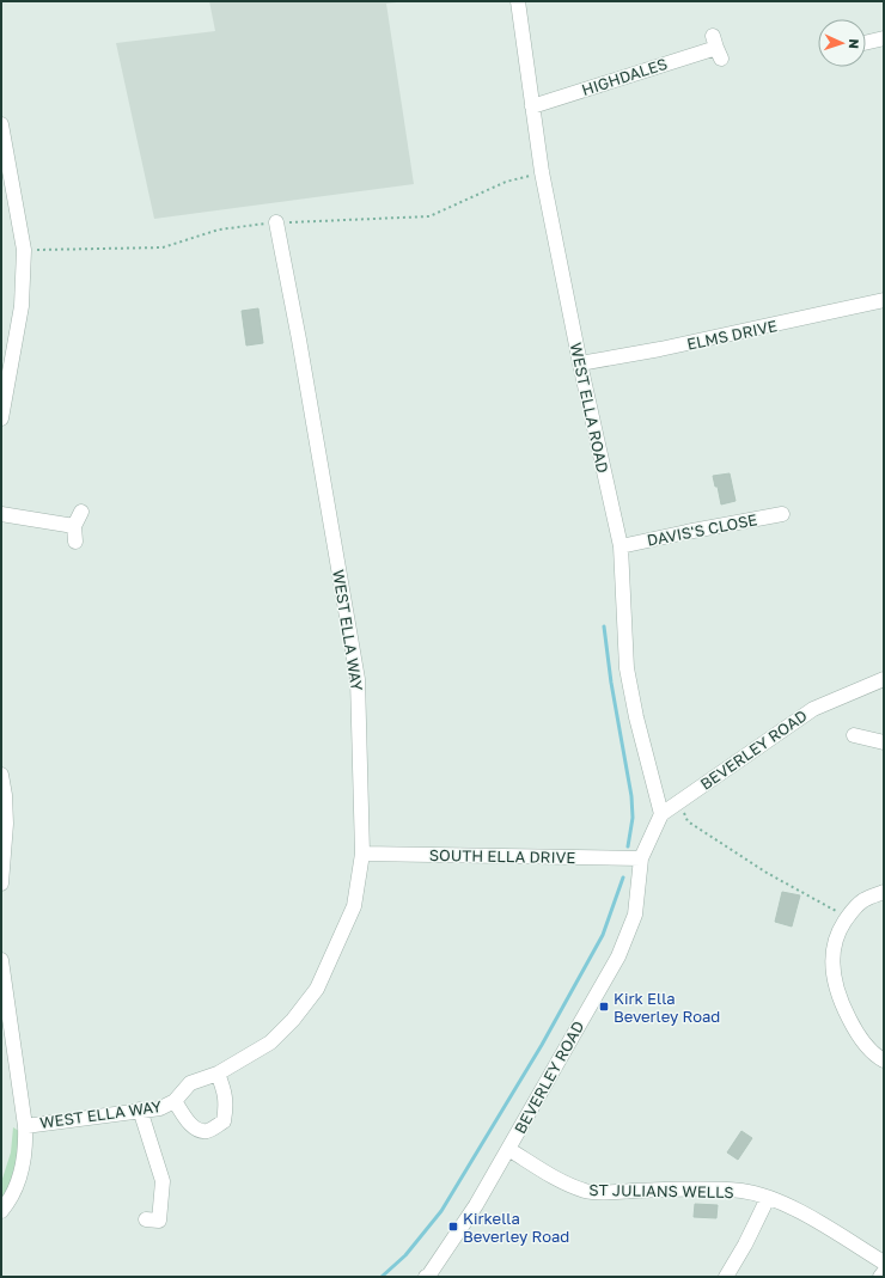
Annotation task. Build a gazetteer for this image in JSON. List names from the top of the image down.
{
  "streets": {
    "street": [
      "HIGHDALES",
      "ELMS DRIVE",
      "WEST ELLA ROAD",
      "DAVIS'S CLOSE",
      "WEST ELLA WAY",
      "BEVERLEY ROAD",
      "SOUTH ELLA DRIVE",
      "ST JULIANS WELLS"
    ]
  },
  "crossings": [
    ["HIGHDALES", "WEST ELLA ROAD"],
    ["ELMS DRIVE", "WEST ELLA ROAD"],
    ["WEST ELLA ROAD", "DAVIS'S CLOSE"],
    ["WEST ELLA ROAD", "BEVERLEY ROAD"],
    ["WEST ELLA WAY", "SOUTH ELLA DRIVE"],
    ["BEVERLEY ROAD", "SOUTH ELLA DRIVE"],
    ["BEVERLEY ROAD", "ST JULIANS WELLS"]
  ],
  "places": {
    "transit": ["Kirk Ella Beverley Road", "Kirkella Beverley Road"]
  },
  "north": "right"
}
